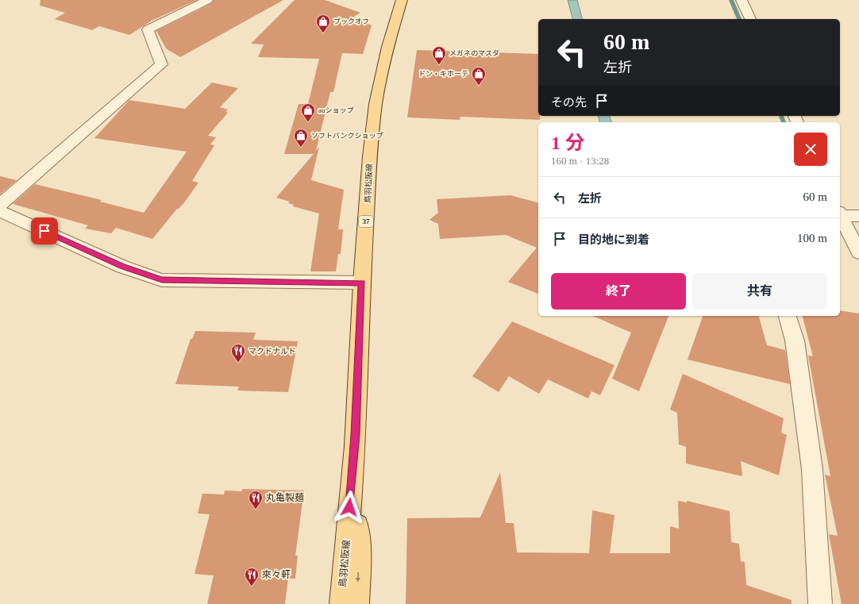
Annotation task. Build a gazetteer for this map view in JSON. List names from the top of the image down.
{
  "streets": {
    "main road": ["鳥羽松阪線", "37"]
  },
  "places": {
    "shop": [
      "ブックオフ",
      "メガネのマスダ",
      "ドン・キホーテ",
      "auショップ",
      "ソフトバンクショップ"
    ],
    "restaurant": ["マクドナルド", "丸亀製麺", "來々軒"]
  },
  "page": {
    "turn": ["60 m", "左折"],
    "then": "その先",
    "heading": ["1 分", "160 m · 13:28"],
    "list": [
      {
        "name": "左折",
        "value": "60 m"
      },
      {
        "name": "目的地に到着",
        "value": "100 m"
      }
    ],
    "buttons": ["終了", "共有"]
  }
}
